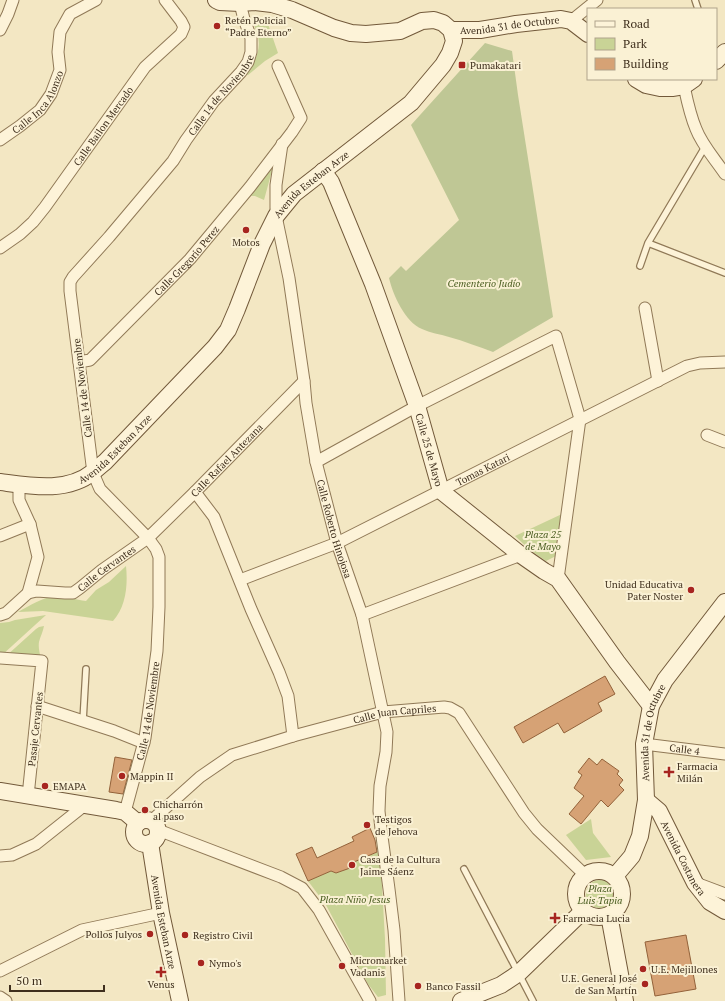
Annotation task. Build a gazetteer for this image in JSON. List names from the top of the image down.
{
  "streets": {
    "main road": [
      "Avenida 31 de Octubre",
      "Avenida Esteban Arze",
      "Calle 25 de Mayo",
      "Avenida Costanera"
    ],
    "street": [
      "Calle 14 de Noviembre",
      "Calle Inca Alonzo",
      "Calle Bailon Mercado",
      "Calle Gregorio Perez",
      "Calle Rafael Antezana",
      "Tomas Katari",
      "Calle Roberto Hinojosa",
      "Calle Cervantes",
      "Calle Juan Capriles",
      "Pasaje Cervantes",
      "Calle 4"
    ]
  },
  "crossings": [
    ["Avenida 31 de Octubre", "Avenida Esteban Arze"],
    ["Avenida 31 de Octubre", "Calle 25 de Mayo"],
    ["Avenida 31 de Octubre", "Calle Juan Capriles"],
    ["Avenida 31 de Octubre", "Calle 4"],
    ["Avenida 31 de Octubre", "Avenida Costanera"],
    ["Calle 14 de Noviembre", "Avenida Esteban Arze"],
    ["Calle 14 de Noviembre", "Calle Gregorio Perez"],
    ["Calle 14 de Noviembre", "Calle Rafael Antezana"],
    ["Calle 14 de Noviembre", "Calle Cervantes"],
    ["Avenida Esteban Arze", "Calle 25 de Mayo"],
    ["Avenida Esteban Arze", "Calle Roberto Hinojosa"],
    ["Avenida Esteban Arze", "Calle Juan Capriles"],
    ["Calle Gregorio Perez", "Calle Roberto Hinojosa"],
    ["Calle 25 de Mayo", "Tomas Katari"],
    ["Calle Rafael Antezana", "Calle Roberto Hinojosa"],
    ["Calle Rafael Antezana", "Calle Cervantes"],
    ["Tomas Katari", "Calle Roberto Hinojosa"],
    ["Calle Roberto Hinojosa", "Calle Juan Capriles"]
  ],
  "parks": [
    "Cementerio Judío",
    "Plaza 25 de Mayo",
    "Plaza Luis Tapia",
    "Plaza Niño Jesus"
  ],
  "places": {
    "other": [
      "Retén Policial “Padre Eterno”",
      "Motos",
      "Unidad Educativa Pater Noster",
      "Mappin II",
      "EMAPA",
      "Chicharrón al paso",
      "Testigos de Jehova",
      "Casa de la Cultura Jaime Sáenz",
      "Pollos Julyos",
      "Registro Civil",
      "Nymo's",
      "Micromarket Vadanis",
      "U.E. Mejillones",
      "U.E. General José de San Martín",
      "Banco Fassil"
    ],
    "transit": ["Pumakatari"],
    "health": ["Farmacia Milán", "Farmacia Lucia", "Venus"]
  },
  "legend": ["Road", "Park", "Building"],
  "scale_bar": "50 m"
}
